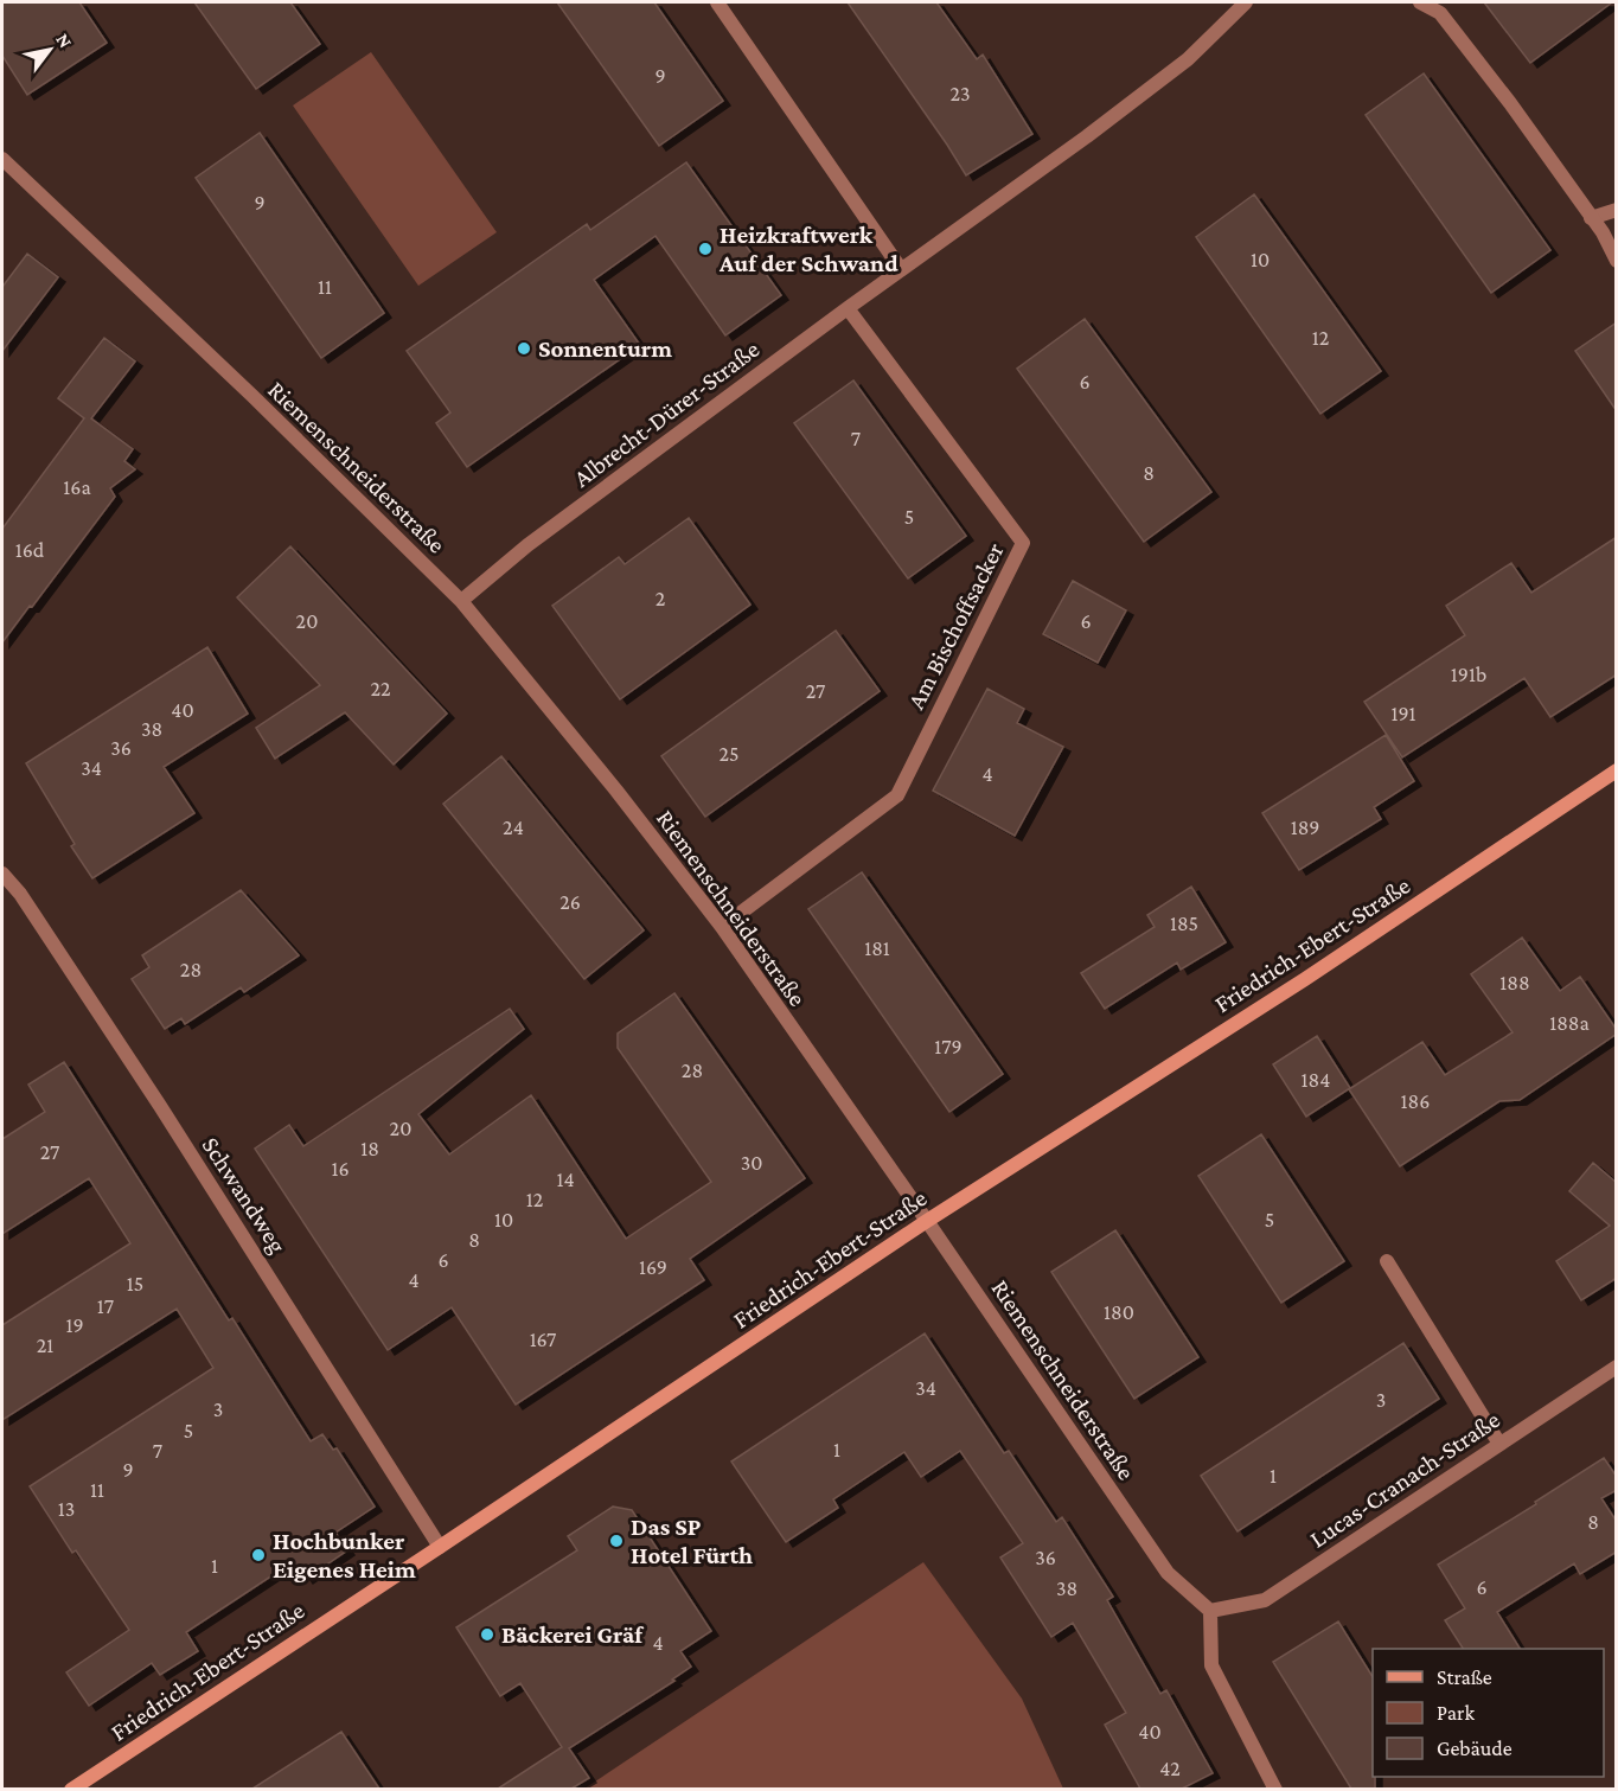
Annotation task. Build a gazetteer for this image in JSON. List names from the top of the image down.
{
  "streets": {
    "street": [
      "Albrecht-Dürer-Straße",
      "Riemenschneiderstraße",
      "Am Bischoffsacker",
      "Friedrich-Ebert-Straße",
      "Schwandweg",
      "Lucas-Cranach-Straße"
    ]
  },
  "crossings": [
    ["Albrecht-Dürer-Straße", "Riemenschneiderstraße"],
    ["Albrecht-Dürer-Straße", "Am Bischoffsacker"],
    ["Riemenschneiderstraße", "Am Bischoffsacker"],
    ["Riemenschneiderstraße", "Friedrich-Ebert-Straße"],
    ["Riemenschneiderstraße", "Lucas-Cranach-Straße"],
    ["Friedrich-Ebert-Straße", "Schwandweg"]
  ],
  "places": [
    "Heizkraftwerk Auf der Schwand",
    "Sonnenturm",
    "Das SP Hotel Fürth",
    "Hochbunker Eigenes Heim",
    "Bäckerei Gräf"
  ],
  "house_numbers": [
    "9",
    "23",
    "9",
    "10",
    "11",
    "12",
    "6",
    "7",
    "8",
    "16a",
    "5",
    "16d",
    "2",
    "20",
    "6",
    "191b",
    "22",
    "27",
    "40",
    "191",
    "38",
    "36",
    "25",
    "34",
    "4",
    "24",
    "189",
    "26",
    "185",
    "181",
    "28",
    "188",
    "188a",
    "179",
    "28",
    "184",
    "186",
    "20",
    "18",
    "27",
    "30",
    "16",
    "14",
    "12",
    "10",
    "5",
    "8",
    "6",
    "169",
    "4",
    "15",
    "17",
    "180",
    "19",
    "167",
    "21",
    "34",
    "3",
    "3",
    "5",
    "1",
    "7",
    "9",
    "1",
    "11",
    "13",
    "8",
    "36",
    "1",
    "6",
    "38",
    "4",
    "40",
    "42"
  ],
  "legend": ["Straße", "Park", "Gebäude"],
  "north": "top right"
}
